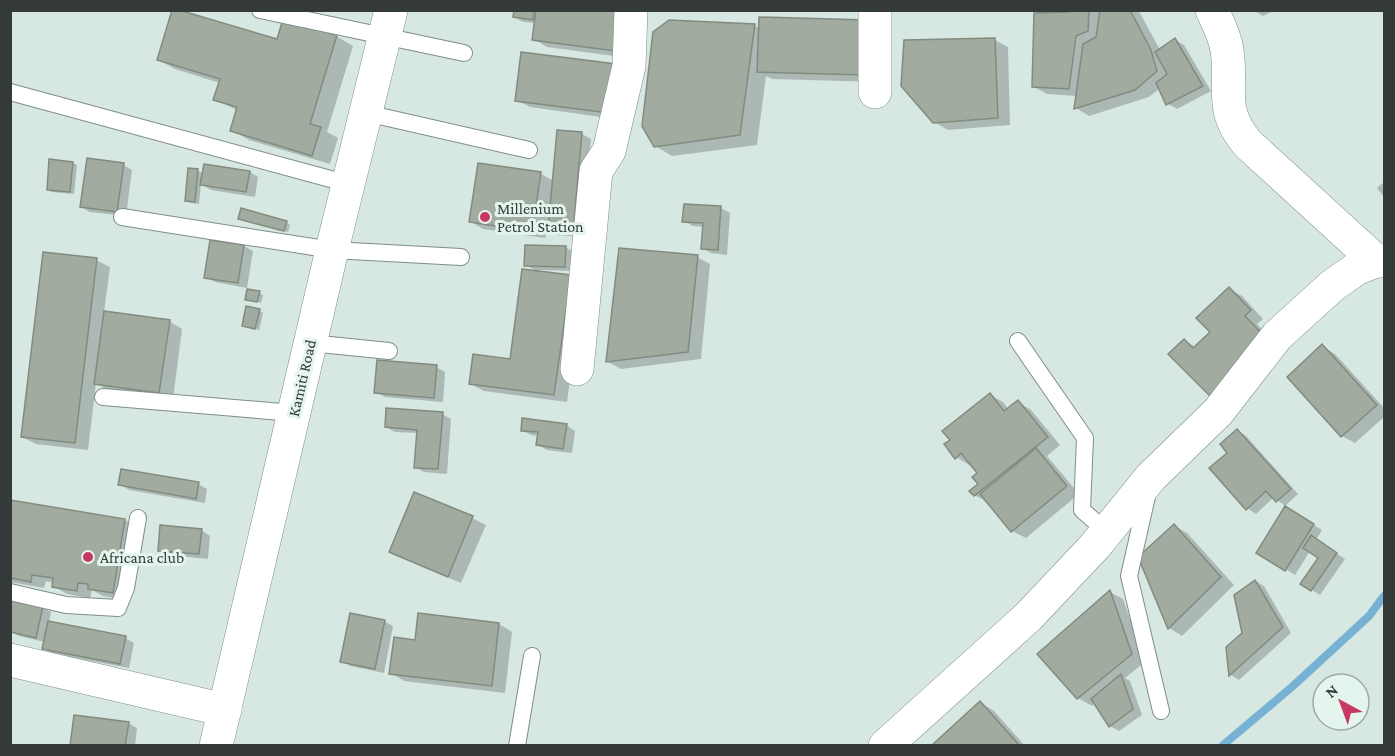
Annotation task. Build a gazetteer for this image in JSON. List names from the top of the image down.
{
  "streets": {
    "street": ["Kamiti Road"]
  },
  "places": ["Millenium Petrol Station", "Africana club"],
  "north": "top left"
}
